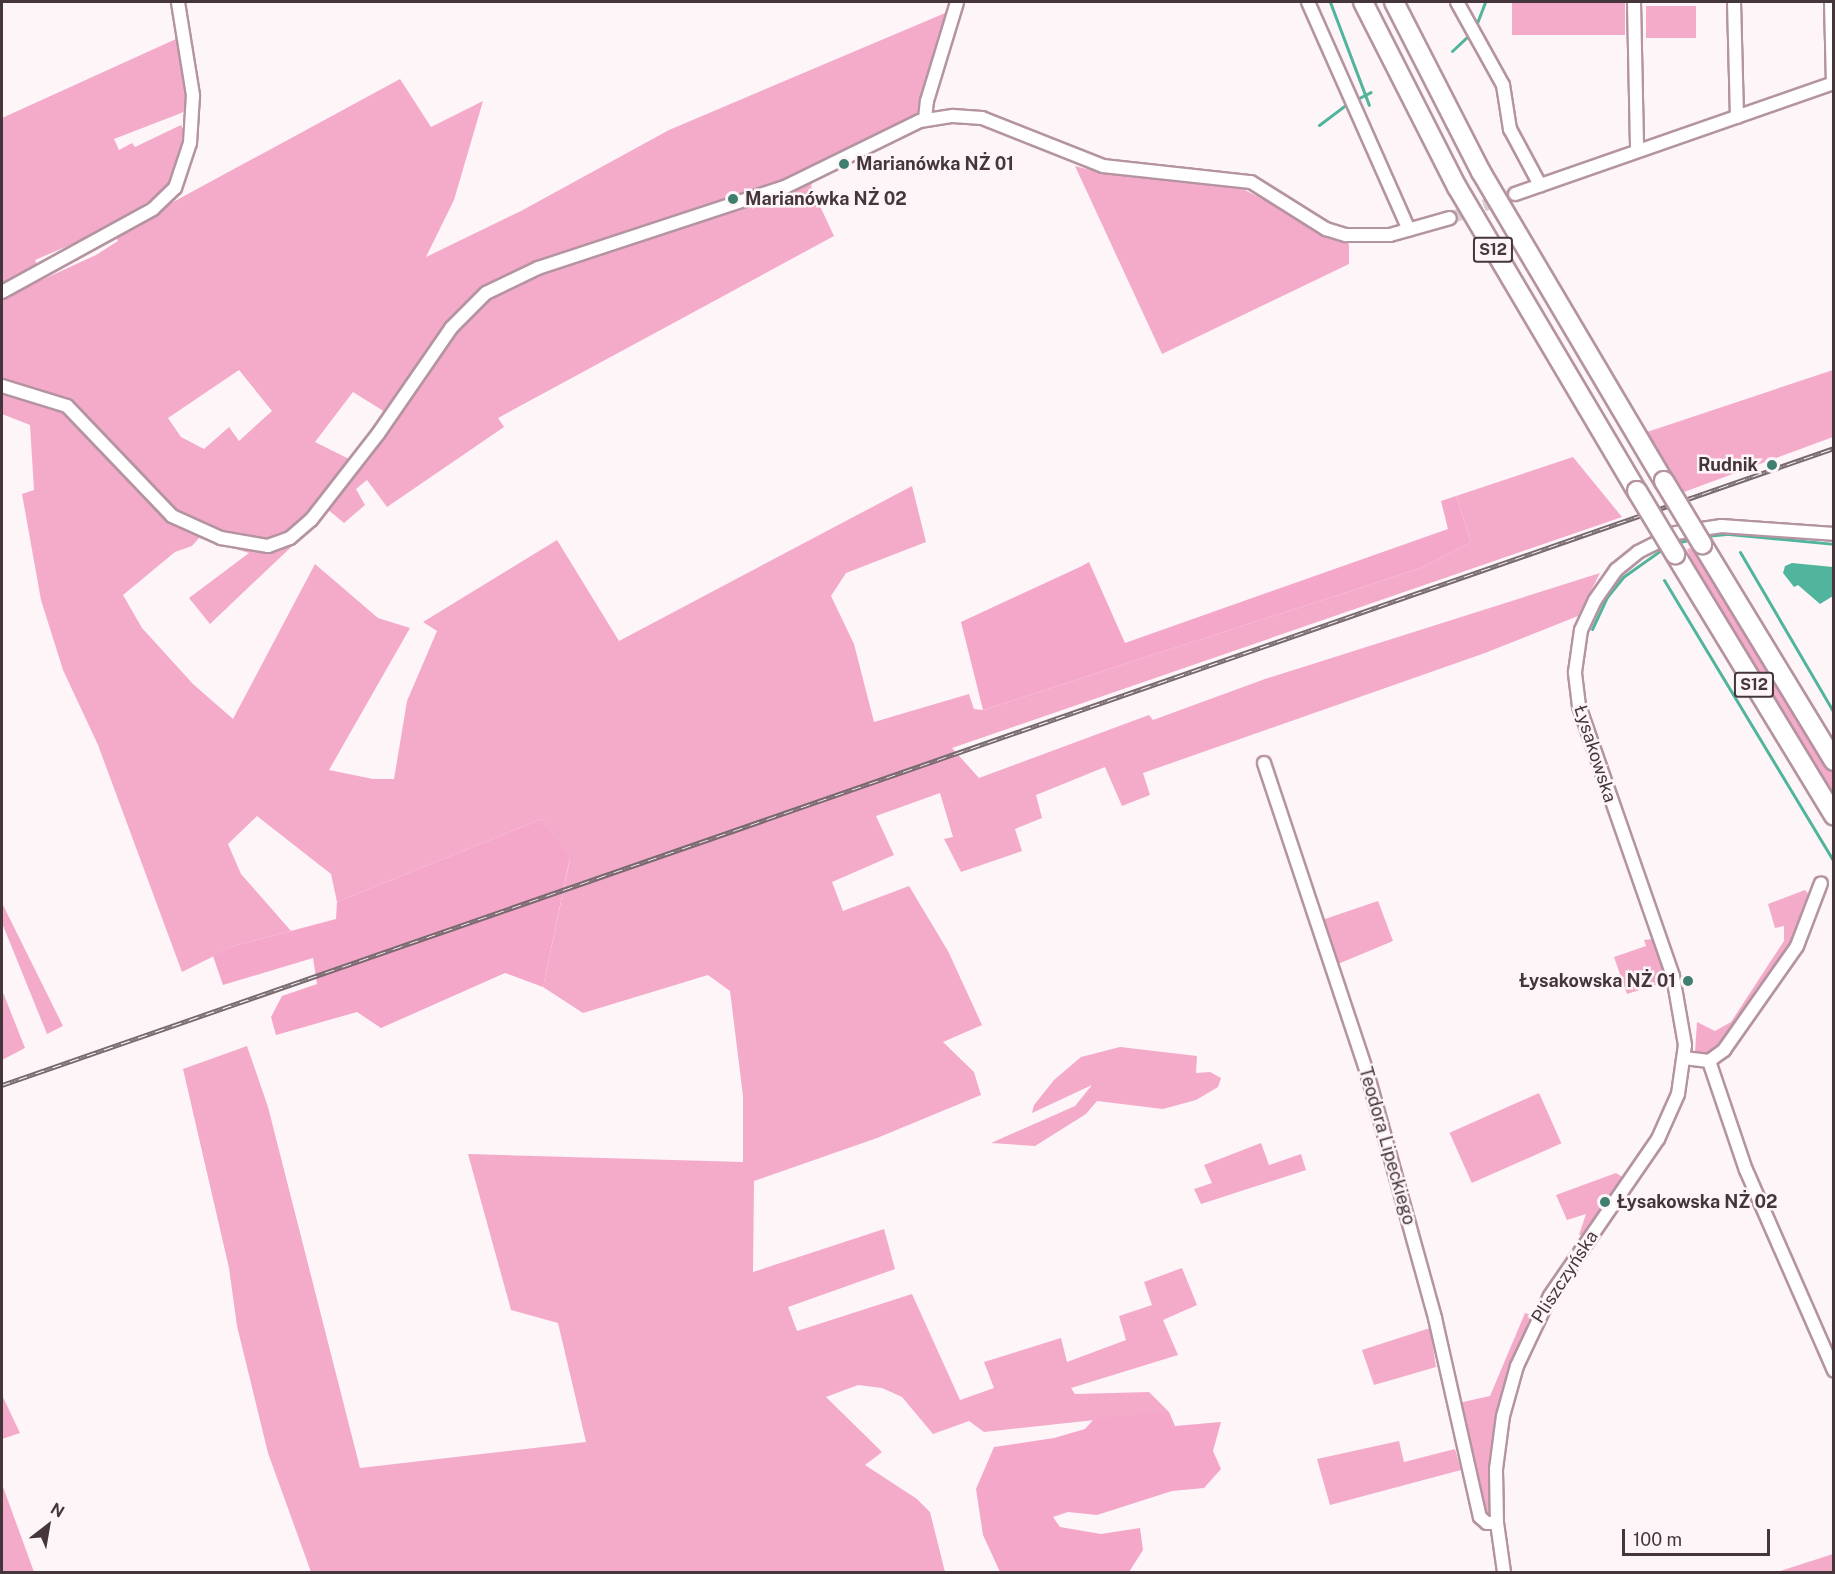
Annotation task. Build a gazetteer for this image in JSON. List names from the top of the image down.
{
  "streets": {
    "highway": ["S12"],
    "street": ["Łysakowska", "Teodora Lipeckiego", "Pliszczyńska"]
  },
  "crossings": [
    ["Łysakowska", "Pliszczyńska"],
    ["Teodora Lipeckiego", "Pliszczyńska"]
  ],
  "places": [
    "Marianówka NŻ 01",
    "Marianówka NŻ 02",
    "Rudnik",
    "Łysakowska NŻ 01",
    "Łysakowska NŻ 02"
  ],
  "scale_bar": "100 m",
  "north": "top right"
}
